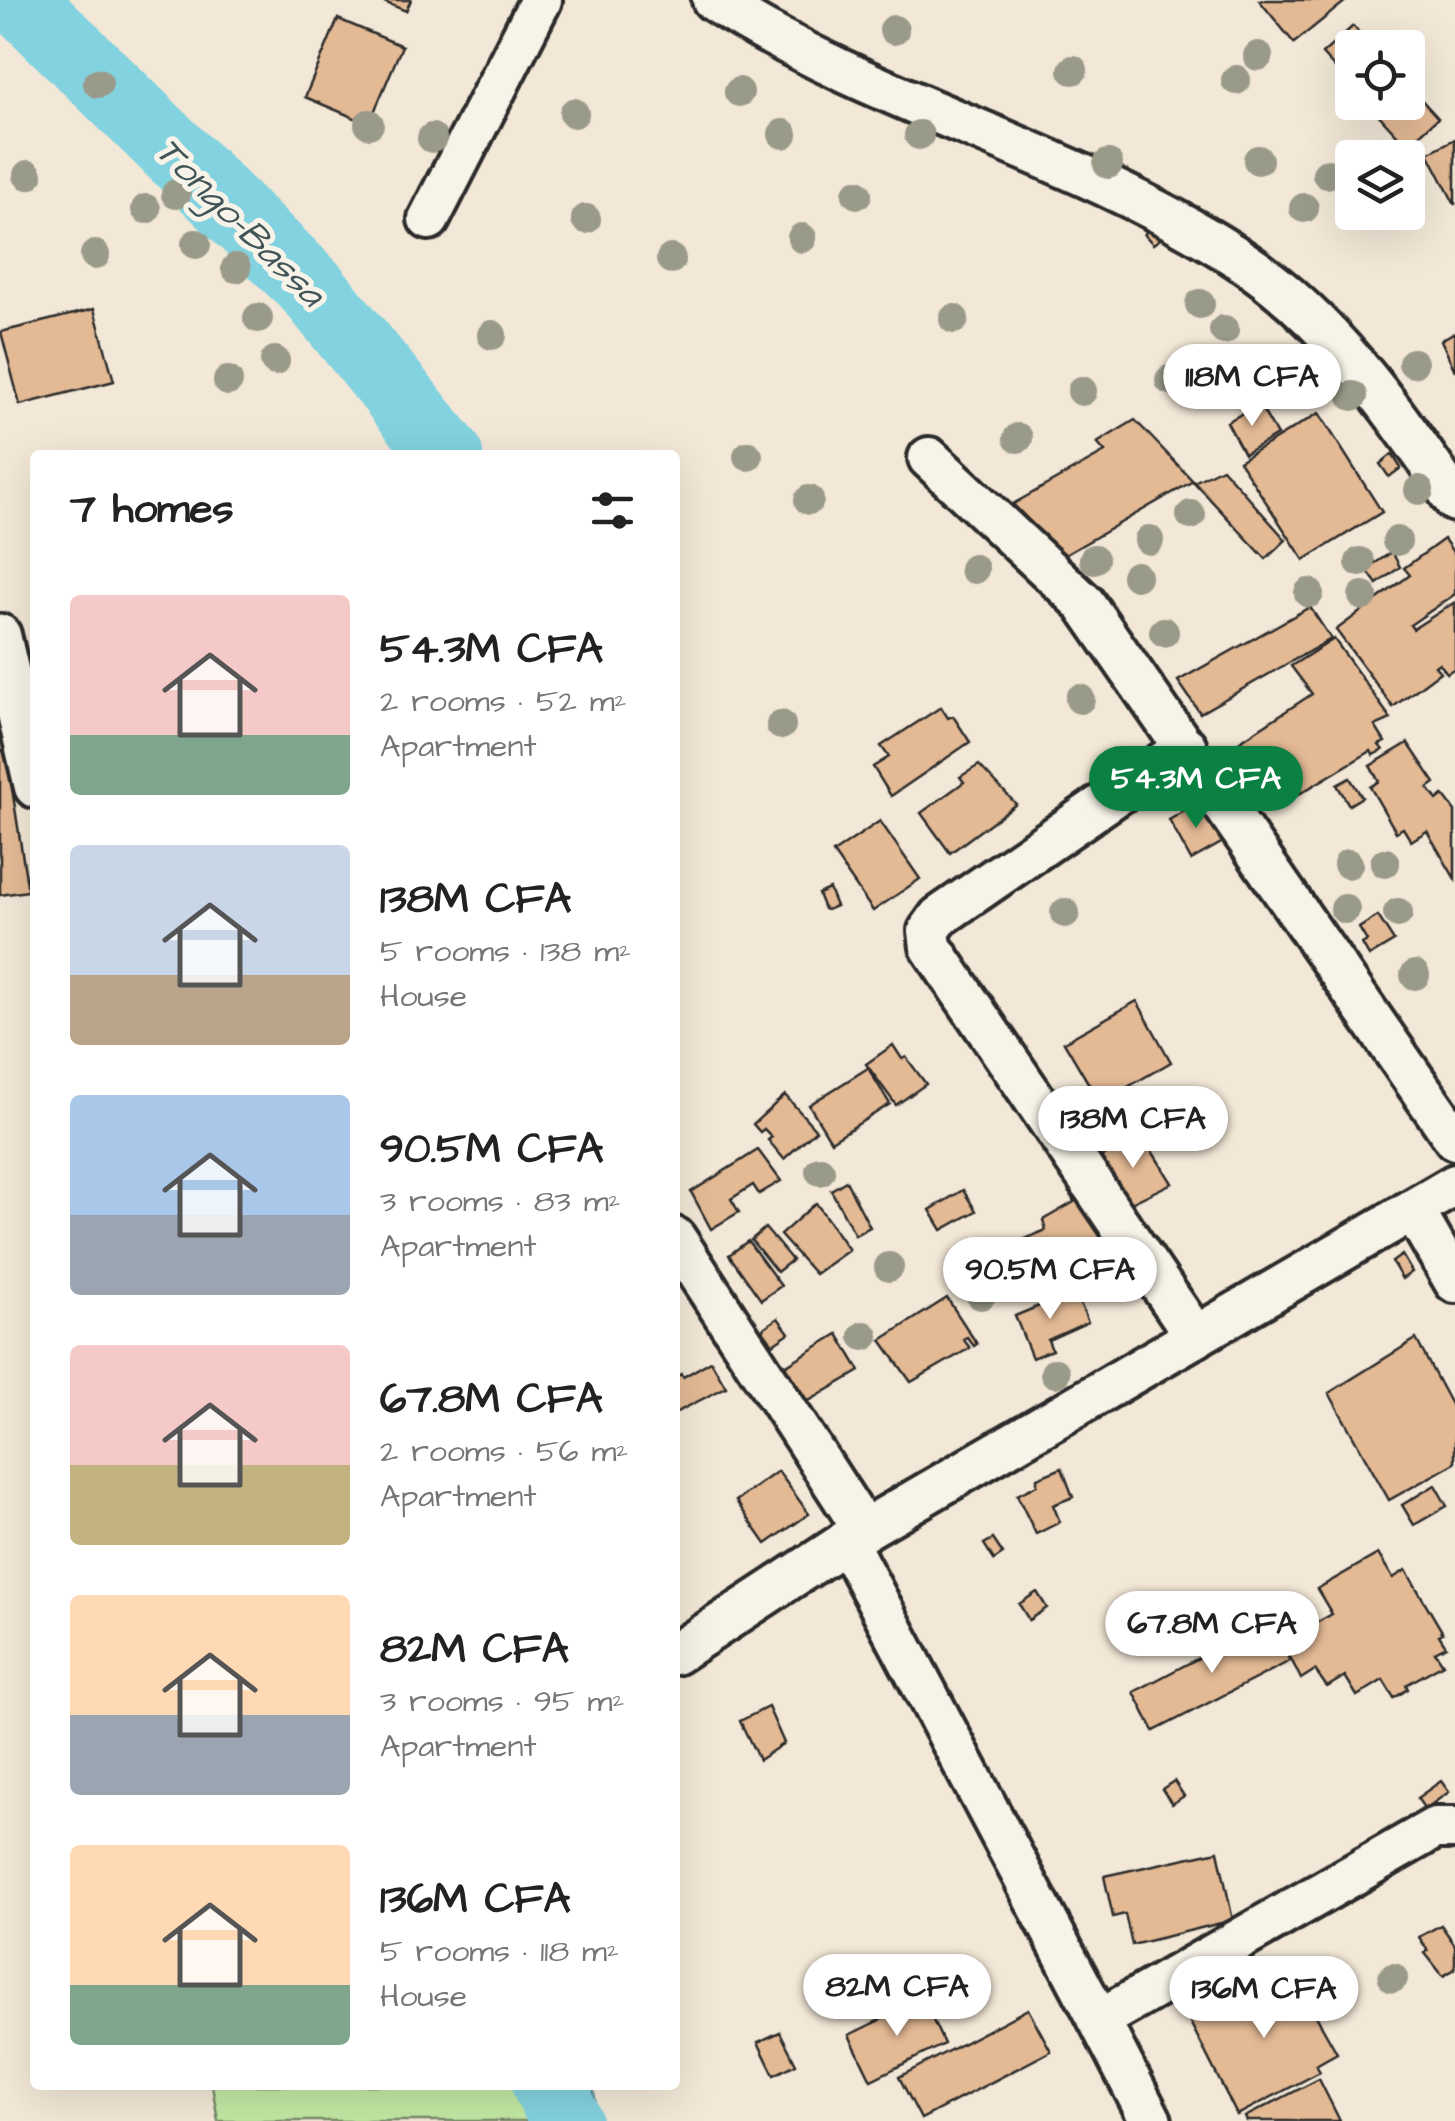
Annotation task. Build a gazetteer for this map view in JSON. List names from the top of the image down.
{
  "water": ["Tongo-Bassa"],
  "page": {
    "price": [
      "118M CFA",
      "54.3M CFA",
      "138M CFA",
      "90.5M CFA",
      "67.8M CFA",
      "82M CFA",
      "136M CFA"
    ],
    "heading": "7 homes",
    "list": [
      {
        "name": "54.3M CFA",
        "note": "2 rooms · 52 m² · Apartment"
      },
      {
        "name": "138M CFA",
        "note": "5 rooms · 138 m² · House"
      },
      {
        "name": "90.5M CFA",
        "note": "3 rooms · 83 m² · Apartment"
      },
      {
        "name": "67.8M CFA",
        "note": "2 rooms · 56 m² · Apartment"
      },
      {
        "name": "82M CFA",
        "note": "3 rooms · 95 m² · Apartment"
      },
      {
        "name": "136M CFA",
        "note": "5 rooms · 118 m² · House"
      }
    ]
  }
}
